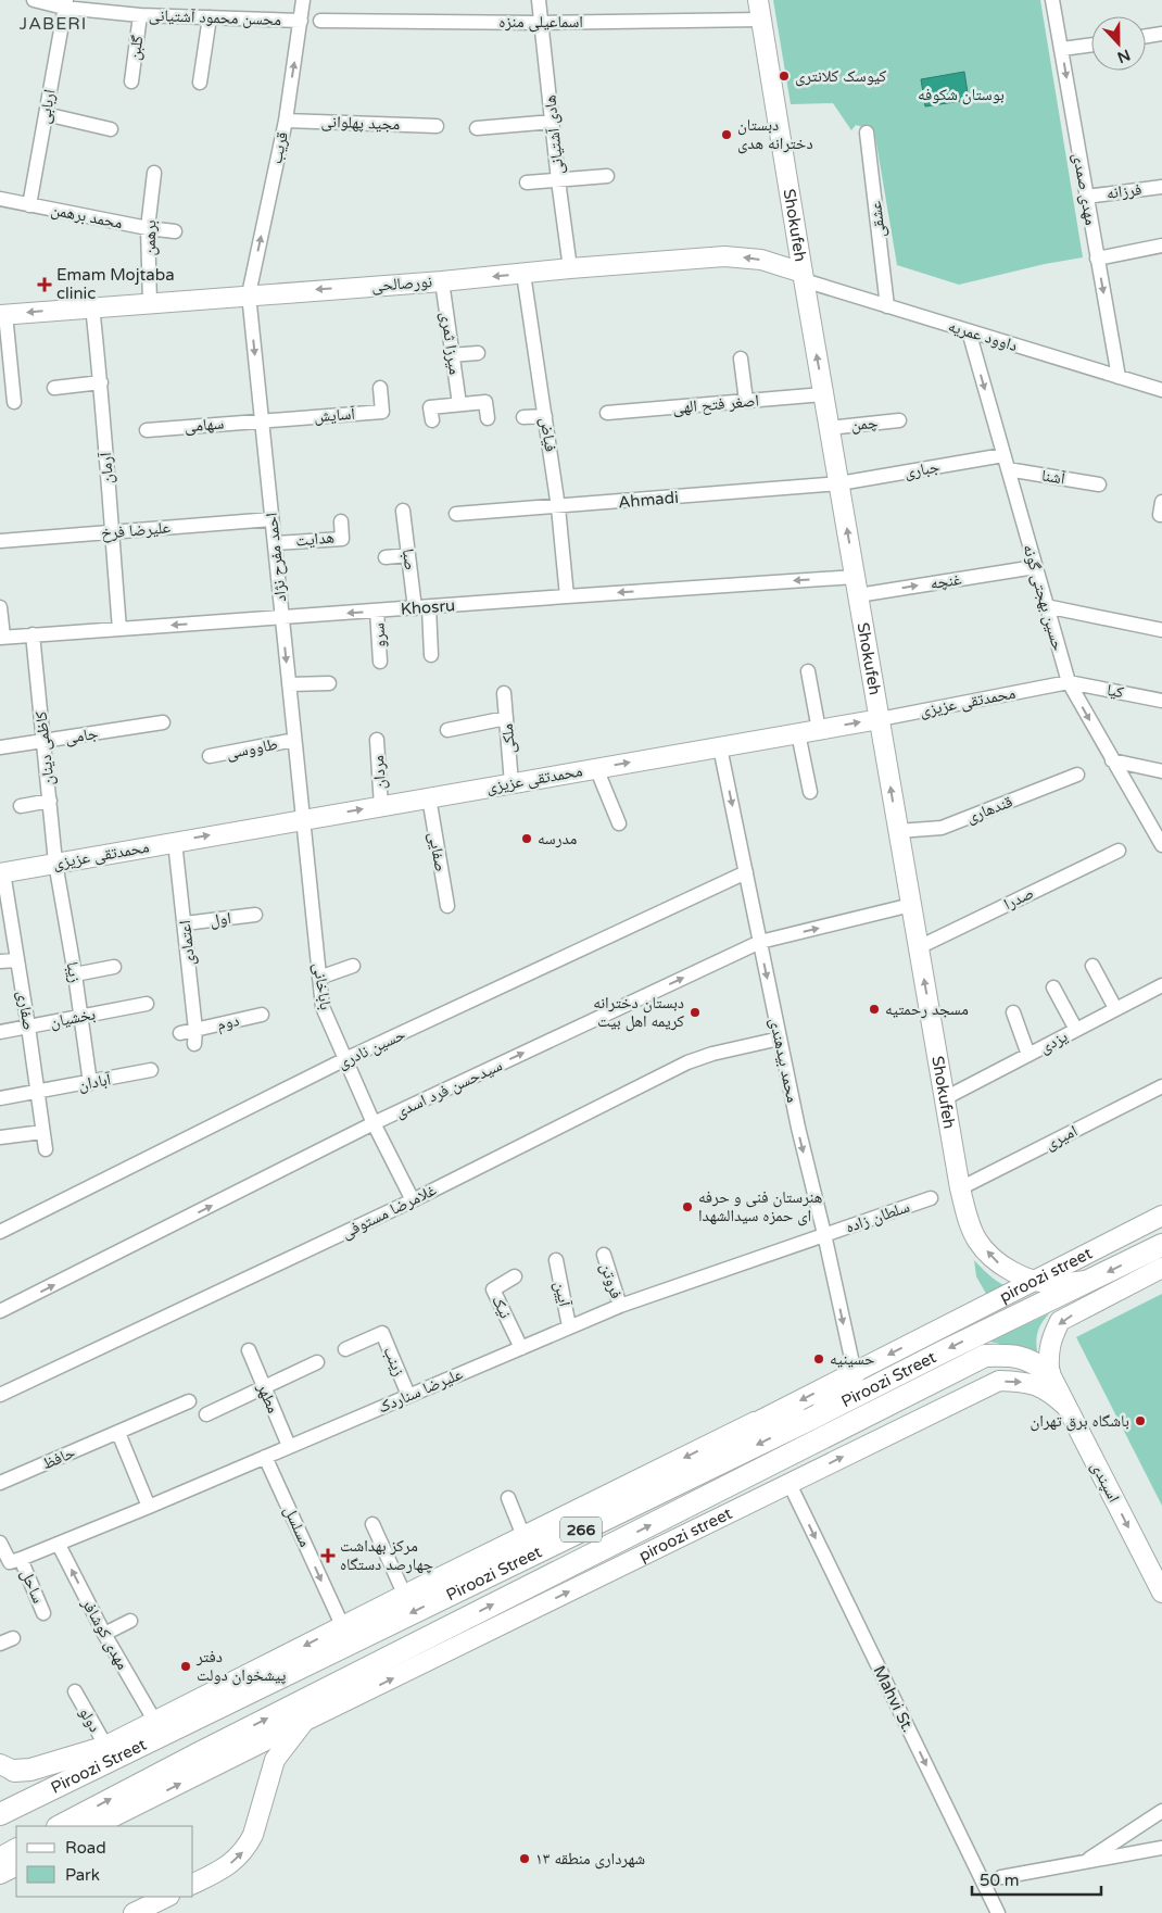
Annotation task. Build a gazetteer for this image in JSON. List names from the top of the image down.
{
  "streets": {
    "main road": [
      "Shokufeh",
      "نورصالحی",
      "محمدتقی عزیزی",
      "piroozi street",
      "Piroozi Street",
      "اسپندی",
      "266"
    ],
    "street": [
      "محسن محمود آشتیانی",
      "اسماعیلی منزه",
      "گلبن",
      "اربابی",
      "مجید پهلوانی",
      "هادی آشتیانی",
      "قریب",
      "مهدی صمدی",
      "فرزانه",
      "محمد برهمن",
      "عشقی",
      "برهمن",
      "داوود عمریه",
      "میرزا ثمری",
      "اصغر فتح الهی",
      "آسایش",
      "چمن",
      "سهامی",
      "فیاض",
      "آرمان",
      "جباری",
      "آشنا",
      "Ahmadi",
      "علیرضا فرخ",
      "هدایت",
      "احمد مفرح نژاد",
      "صبا",
      "غنچه",
      "حسین بهجتی گونه",
      "Khosru",
      "سرو",
      "کیا",
      "جامی",
      "ملکی",
      "کاظمی دینان",
      "طاووسی",
      "مردان",
      "قندهاری",
      "صفایی",
      "صدرا",
      "اول",
      "اعتمادی",
      "زیبا",
      "باباخانی",
      "صفاری",
      "بخشیان",
      "دوم",
      "یزدی",
      "حسین نادری",
      "محمد بیدهندی",
      "آبادان",
      "سیدحسن فرد اسدی",
      "امیری",
      "غلامرضا مستوفی",
      "سلطان زاده",
      "فروتن",
      "آیین",
      "نیک",
      "زینب",
      "علیرضا سناردک",
      "مطهر",
      "حافظ",
      "مسلسل",
      "ساحل",
      "مهدی کوشافر",
      "Mahvi St.",
      "دولو"
    ]
  },
  "crossings": [
    ["محسن محمود آشتیانی", "گلبن"],
    ["محسن محمود آشتیانی", "اربابی"],
    ["محسن محمود آشتیانی", "قریب"],
    ["اسماعیلی منزه", "هادی آشتیانی"],
    ["اسماعیلی منزه", "Shokufeh"],
    ["اربابی", "محمد برهمن"],
    ["مجید پهلوانی", "قریب"],
    ["هادی آشتیانی", "نورصالحی"],
    ["قریب", "نورصالحی"],
    ["قریب", "احمد مفرح نژاد"],
    ["مهدی صمدی", "فرزانه"],
    ["مهدی صمدی", "داوود عمریه"],
    ["محمد برهمن", "برهمن"],
    ["عشقی", "داوود عمریه"],
    ["Shokufeh", "نورصالحی"],
    ["Shokufeh", "داوود عمریه"],
    ["Shokufeh", "اصغر فتح الهی"],
    ["Shokufeh", "چمن"],
    ["Shokufeh", "جباری"],
    ["Shokufeh", "Ahmadi"],
    ["Shokufeh", "غنچه"],
    ["Shokufeh", "Khosru"],
    ["Shokufeh", "محمدتقی عزیزی"],
    ["Shokufeh", "قندهاری"],
    ["Shokufeh", "صدرا"],
    ["Shokufeh", "یزدی"],
    ["Shokufeh", "سیدحسن فرد اسدی"],
    ["Shokufeh", "امیری"],
    ["Shokufeh", "piroozi street"],
    ["برهمن", "نورصالحی"],
    ["نورصالحی", "داوود عمریه"],
    ["نورصالحی", "میرزا ثمری"],
    ["نورصالحی", "فیاض"],
    ["نورصالحی", "آرمان"],
    ["نورصالحی", "احمد مفرح نژاد"],
    ["داوود عمریه", "حسین بهجتی گونه"],
    ["آسایش", "سهامی"],
    ["آسایش", "احمد مفرح نژاد"],
    ["سهامی", "احمد مفرح نژاد"],
    ["فیاض", "Ahmadi"],
    ["فیاض", "Khosru"],
    ["آرمان", "علیرضا فرخ"],
    ["آرمان", "Khosru"],
    ["جباری", "Ahmadi"],
    ["جباری", "حسین بهجتی گونه"],
    ["آشنا", "حسین بهجتی گونه"],
    ["علیرضا فرخ", "احمد مفرح نژاد"],
    ["هدایت", "احمد مفرح نژاد"],
    ["احمد مفرح نژاد", "Khosru"],
    ["احمد مفرح نژاد", "محمدتقی عزیزی"],
    ["احمد مفرح نژاد", "طاووسی"],
    ["احمد مفرح نژاد", "باباخانی"],
    ["صبا", "Khosru"],
    ["غنچه", "حسین بهجتی گونه"],
    ["غنچه", "Khosru"],
    ["حسین بهجتی گونه", "کیا"],
    ["حسین بهجتی گونه", "محمدتقی عزیزی"],
    ["Khosru", "سرو"],
    ["Khosru", "کاظمی دینان"],
    ["کیا", "محمدتقی عزیزی"],
    ["محمدتقی عزیزی", "ملکی"],
    ["محمدتقی عزیزی", "کاظمی دینان"],
    ["محمدتقی عزیزی", "مردان"],
    ["محمدتقی عزیزی", "صفایی"],
    ["محمدتقی عزیزی", "اعتمادی"],
    ["محمدتقی عزیزی", "زیبا"],
    ["محمدتقی عزیزی", "باباخانی"],
    ["محمدتقی عزیزی", "صفاری"],
    ["محمدتقی عزیزی", "محمد بیدهندی"],
    ["جامی", "کاظمی دینان"],
    ["کاظمی دینان", "زیبا"],
    ["اول", "اعتمادی"],
    ["اعتمادی", "دوم"],
    ["زیبا", "بخشیان"],
    ["زیبا", "آبادان"],
    ["باباخانی", "حسین نادری"],
    ["باباخانی", "سیدحسن فرد اسدی"],
    ["باباخانی", "غلامرضا مستوفی"],
    ["صفاری", "بخشیان"],
    ["صفاری", "آبادان"],
    ["حسین نادری", "محمد بیدهندی"],
    ["محمد بیدهندی", "سیدحسن فرد اسدی"],
    ["محمد بیدهندی", "غلامرضا مستوفی"],
    ["محمد بیدهندی", "سلطان زاده"],
    ["محمد بیدهندی", "piroozi street"],
    ["محمد بیدهندی", "علیرضا سناردک"],
    ["سلطان زاده", "علیرضا سناردک"],
    ["piroozi street", "Piroozi Street"],
    ["piroozi street", "اسپندی"],
    ["piroozi street", "266"],
    ["piroozi street", "Mahvi St."],
    ["فروتن", "علیرضا سناردک"],
    ["آیین", "علیرضا سناردک"],
    ["نیک", "علیرضا سناردک"],
    ["زینب", "علیرضا سناردک"],
    ["Piroozi Street", "اسپندی"],
    ["Piroozi Street", "266"],
    ["علیرضا سناردک", "مطهر"],
    ["علیرضا سناردک", "مسلسل"],
    ["علیرضا سناردک", "ساحل"],
    ["علیرضا سناردک", "مهدی کوشافر"],
    ["مسلسل", "266"],
    ["266", "مهدی کوشافر"],
    ["266", "دولو"]
  ],
  "one_way": [
    "قریب",
    "مهدی صمدی",
    "Shokufeh",
    "نورصالحی",
    "احمد مفرح نژاد",
    "غنچه",
    "حسین بهجتی گونه",
    "Khosru",
    "محمدتقی عزیزی",
    "محمد بیدهندی",
    "سیدحسن فرد اسدی",
    "اسپندی",
    "مهدی کوشافر",
    "Mahvi St."
  ],
  "districts": ["JABERI"],
  "parks": ["بوستان شکوفه"],
  "places": {
    "other": [
      "کیوسک کلانتری",
      "دبستان دخترانه هدی",
      "مدرسه",
      "مسجد رحمتیه",
      "دبستان دخترانه کریمه اهل بیت",
      "هنرستان فنی و حرفه ای حمزه سیدالشهدا",
      "حسینیه",
      "باشگاه برق تهران",
      "دفتر پیشخوان دولت",
      "شهرداری منطقه ۱۳"
    ],
    "health": ["Emam Mojtaba clinic", "مرکز بهداشت چهارصد دستگاه"]
  },
  "legend": ["Road", "Park"],
  "scale_bar": "50 m",
  "north": "bottom"
}
